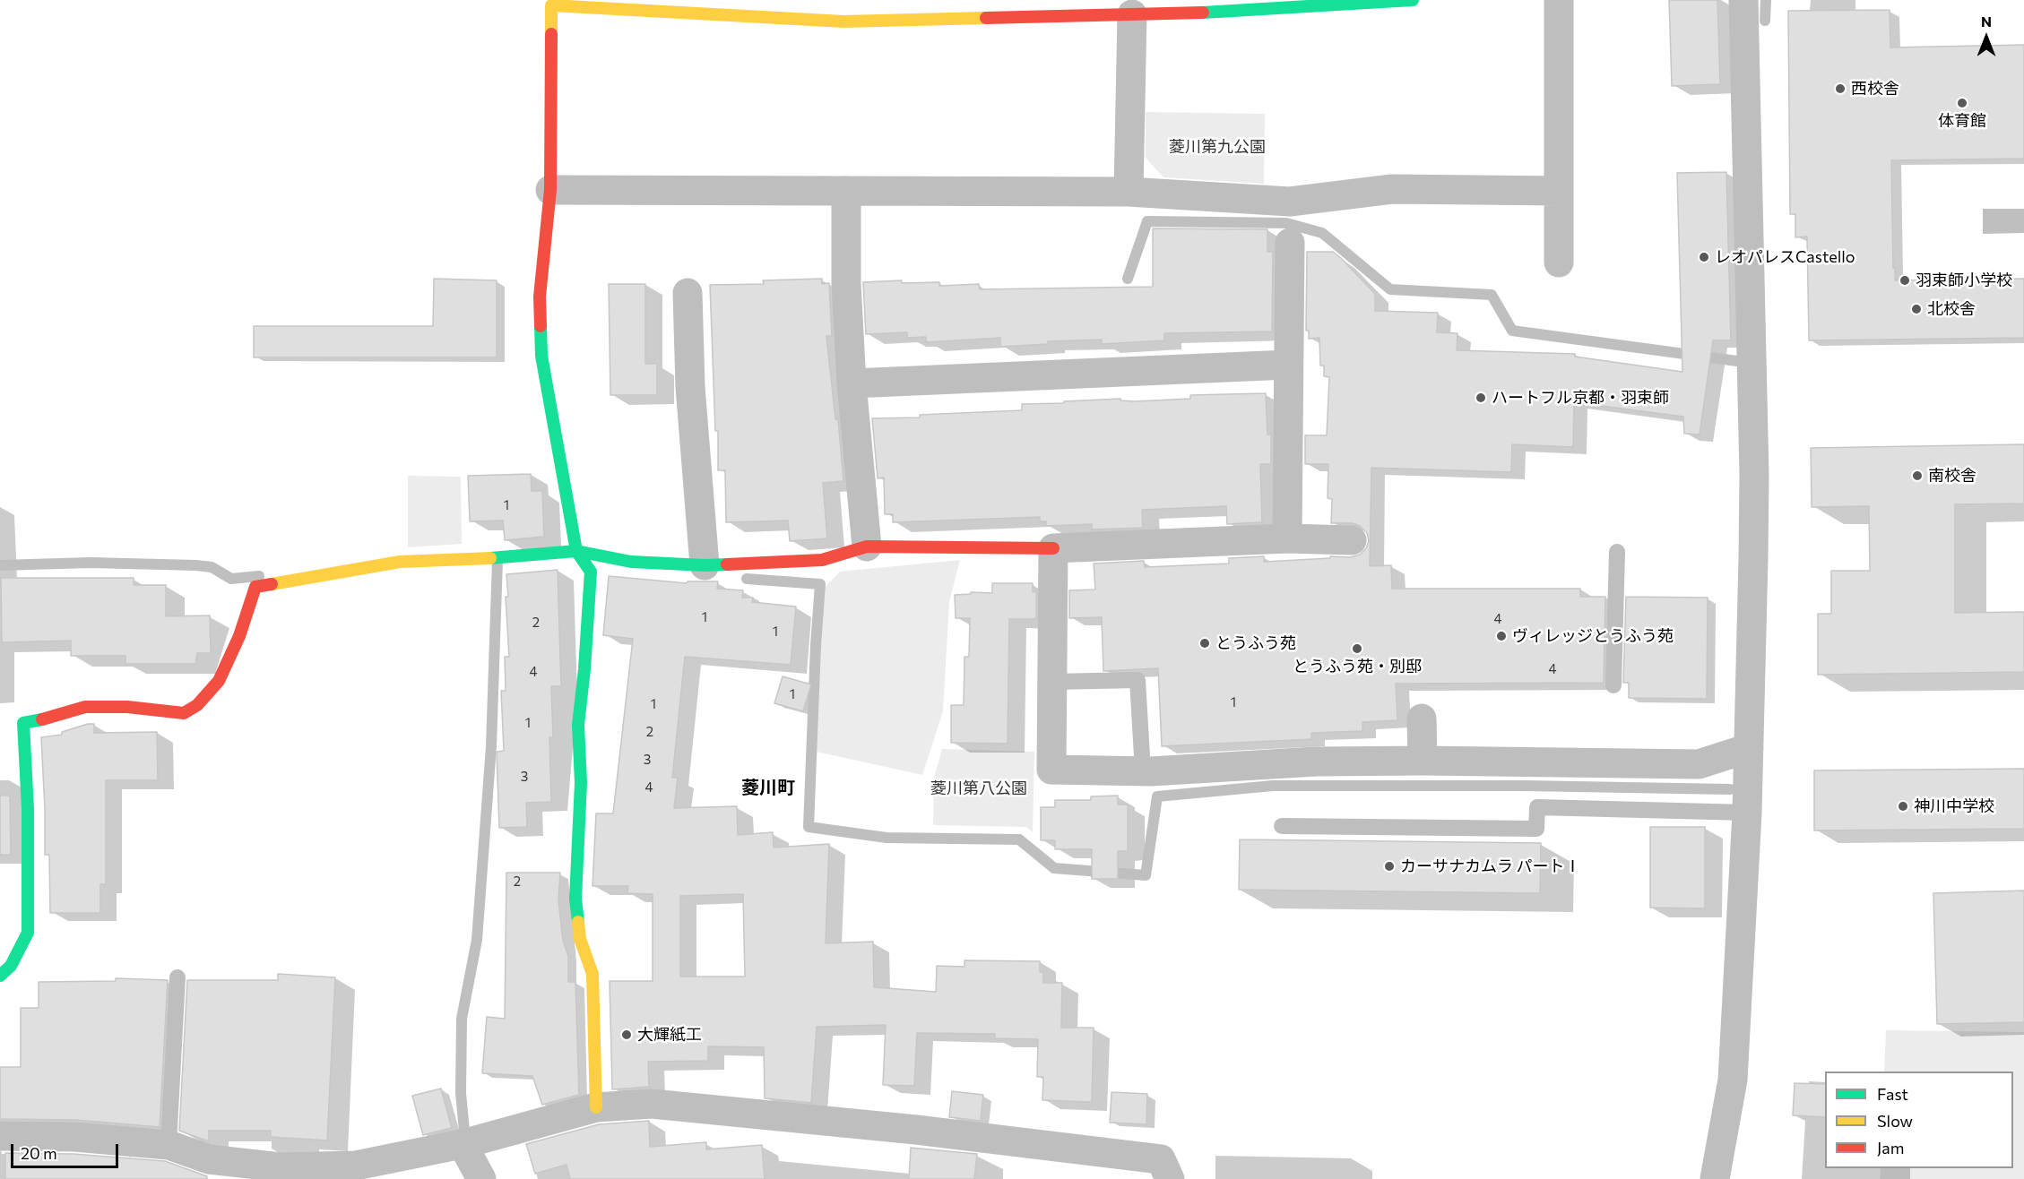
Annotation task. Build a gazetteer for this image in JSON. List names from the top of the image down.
{
  "districts": ["菱川町"],
  "parks": ["菱川第九公園", "菱川第八公園"],
  "places": [
    "西校舎",
    "体育館",
    "レオパレスCastello",
    "羽束師小学校",
    "北校舎",
    "ハートフル京都・羽束師",
    "南校舎",
    "ヴィレッジとうふう苑",
    "とうふう苑",
    "とうふう苑・別邸",
    "神川中学校",
    "カーサナカムラ パートⅠ",
    "大輝紙工"
  ],
  "house_numbers": [
    "1",
    "1",
    "4",
    "2",
    "1",
    "4",
    "4",
    "1",
    "1",
    "1",
    "1",
    "2",
    "3",
    "3",
    "4",
    "2"
  ],
  "legend": ["Fast", "Slow", "Jam"],
  "scale_bar": "20 m",
  "north": "top"
}
